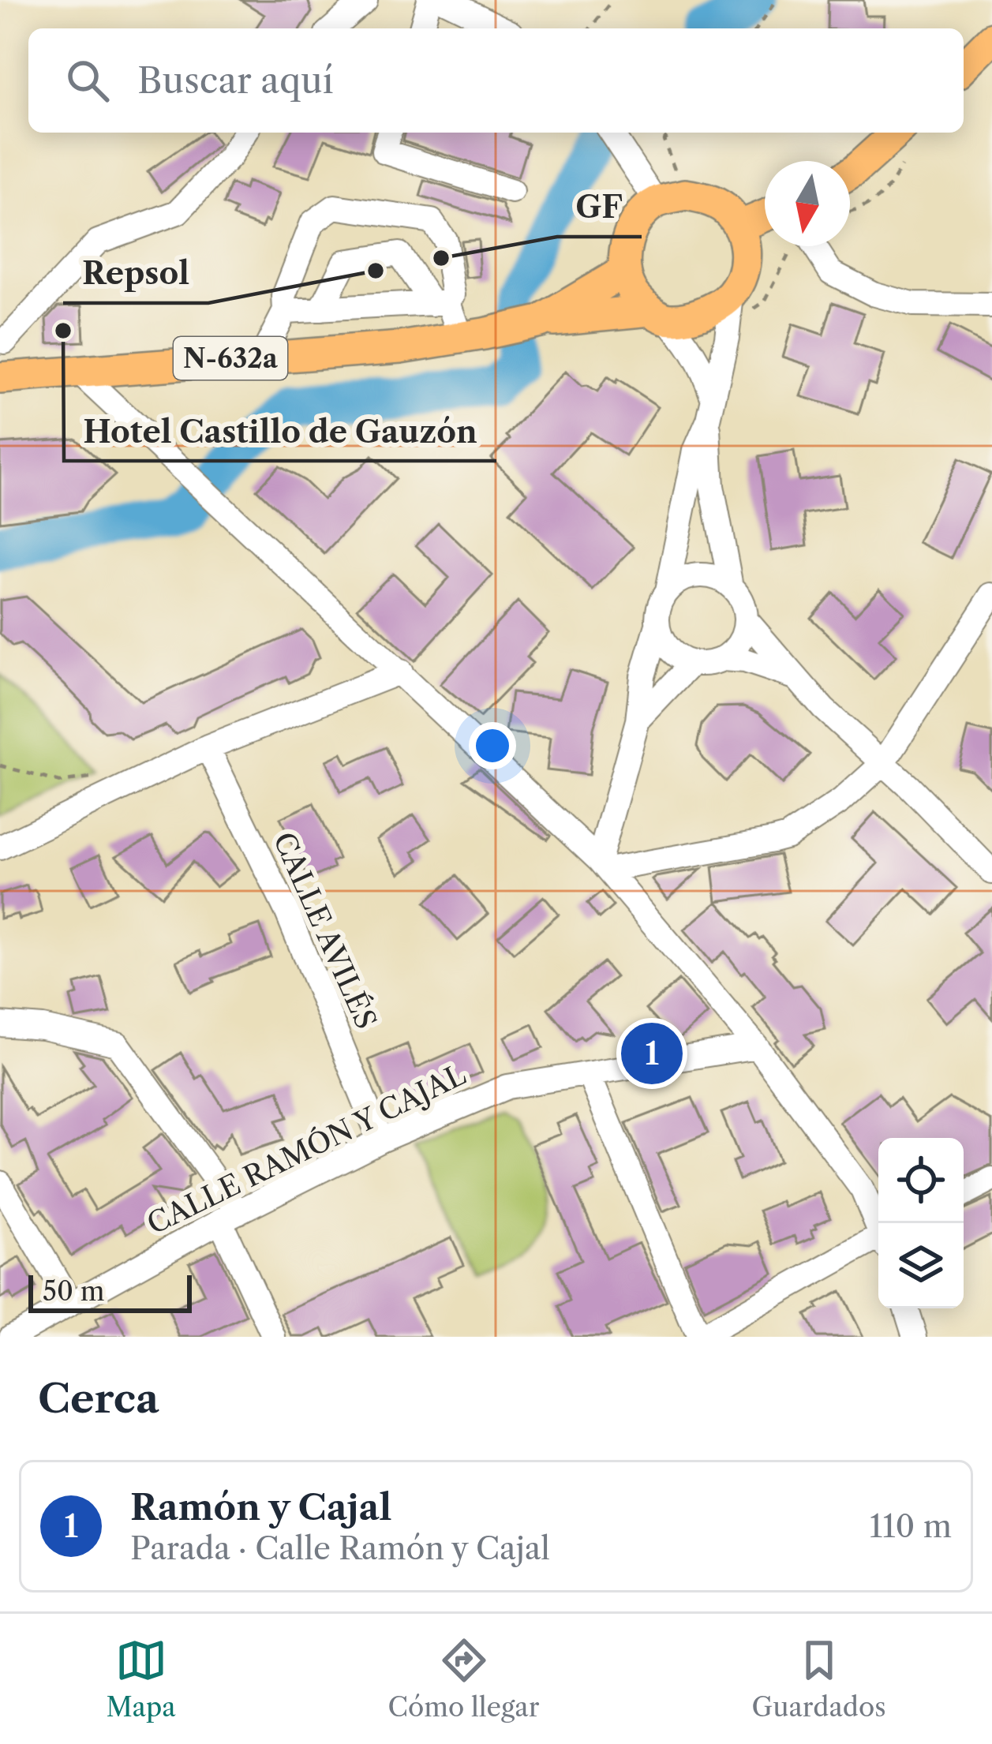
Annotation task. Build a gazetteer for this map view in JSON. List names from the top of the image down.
{
  "streets": {
    "main road": ["N-632a"],
    "street": ["CALLE AVILÉS", "CALLE RAMÓN Y CAJAL"]
  },
  "crossings": [
    ["CALLE AVILÉS", "CALLE RAMÓN Y CAJAL"]
  ],
  "places": ["GF", "Repsol", "Hotel Castillo de Gauzón"],
  "scale_bar": "50 m",
  "north": "bottom",
  "page": {
    "search": "Buscar aquí",
    "pins": "1",
    "scale": "50 m",
    "heading": "Cerca",
    "list": [
      {
        "mark": "1",
        "name": "Ramón y Cajal",
        "note": "Parada · Calle Ramón y Cajal",
        "value": "110 m"
      }
    ],
    "nav": ["Mapa", "Cómo llegar", "Guardados"]
  }
}
